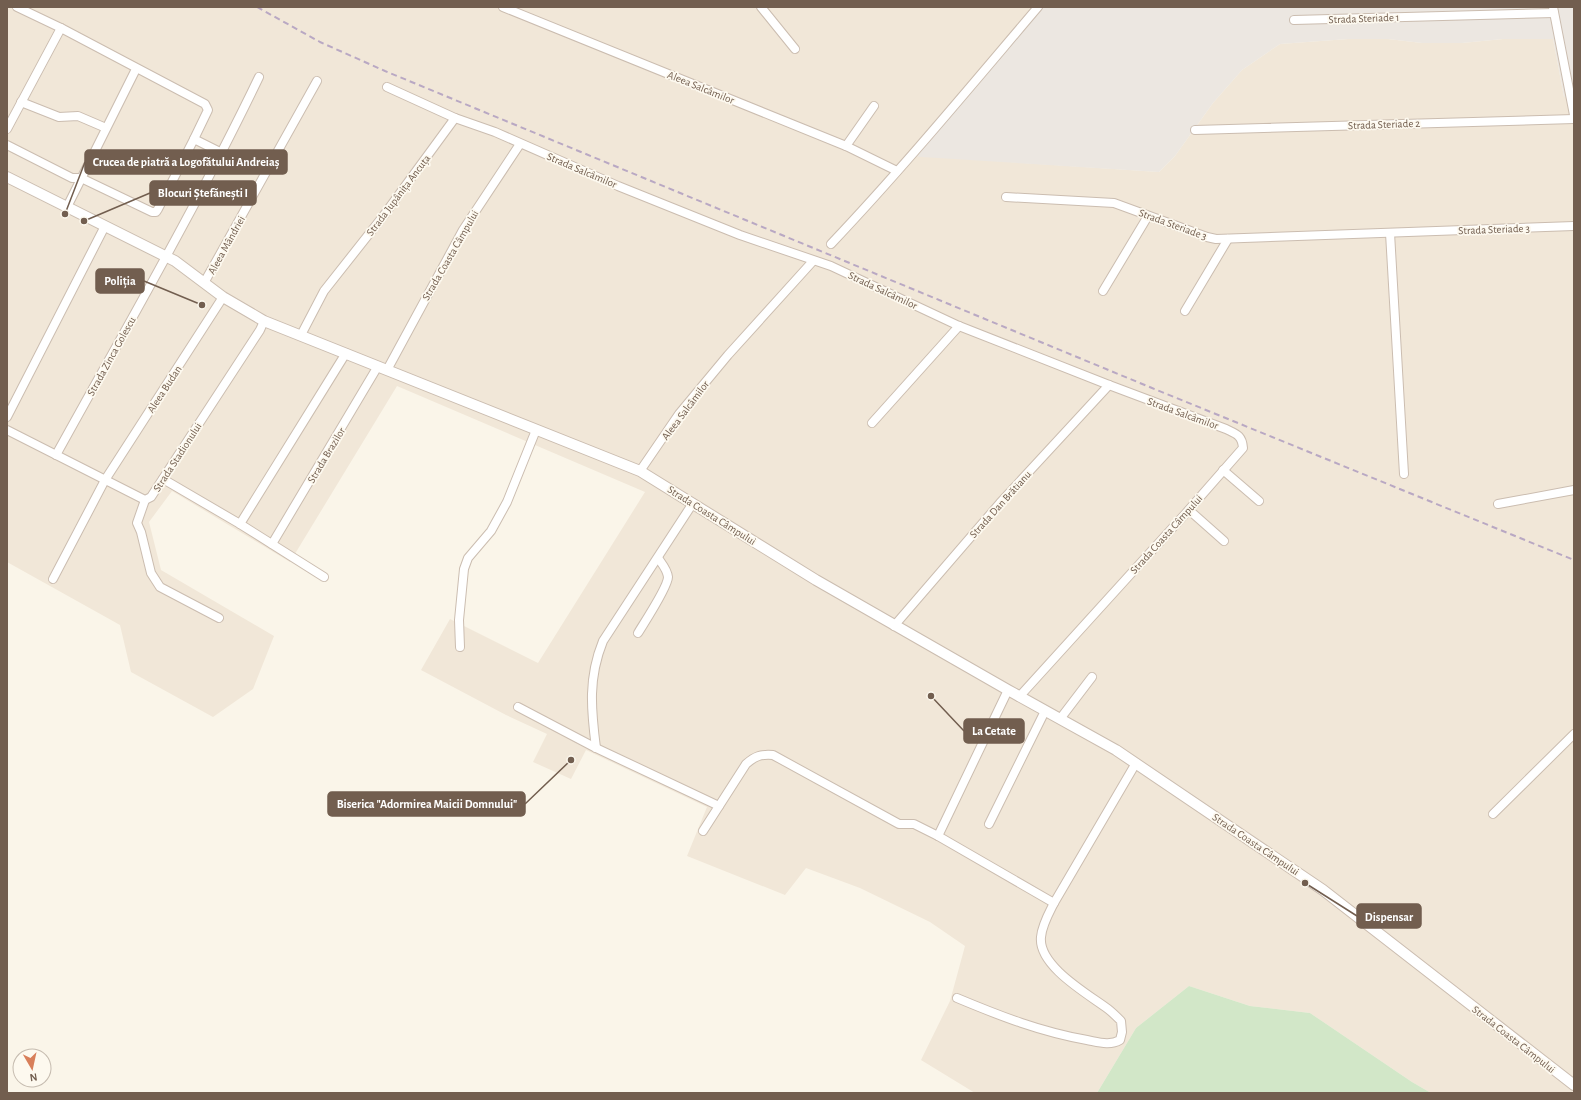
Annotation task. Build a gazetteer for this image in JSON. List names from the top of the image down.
{
  "streets": {
    "street": [
      "Strada Steriade 1",
      "Aleea Salcâmilor",
      "Strada Steriade 2",
      "Strada Salcâmilor",
      "Strada Jupânița Ancuța",
      "Strada Steriade 3",
      "Aleea Mândriei",
      "Strada Coasta Câmpului",
      "Strada Zinca Golescu",
      "Aleea Budan",
      "Strada Brazilor",
      "Strada Stadionului",
      "Strada Dan Brătianu"
    ]
  },
  "crossings": [
    ["Aleea Salcâmilor", "Strada Salcâmilor"],
    ["Aleea Salcâmilor", "Strada Coasta Câmpului"],
    ["Strada Salcâmilor", "Strada Jupânița Ancuța"],
    ["Strada Salcâmilor", "Strada Coasta Câmpului"],
    ["Strada Salcâmilor", "Strada Dan Brătianu"],
    ["Strada Jupânița Ancuța", "Strada Coasta Câmpului"],
    ["Aleea Mândriei", "Strada Coasta Câmpului"],
    ["Strada Coasta Câmpului", "Strada Zinca Golescu"],
    ["Strada Coasta Câmpului", "Aleea Budan"],
    ["Strada Coasta Câmpului", "Strada Brazilor"],
    ["Strada Coasta Câmpului", "Strada Stadionului"],
    ["Strada Coasta Câmpului", "Strada Dan Brătianu"],
    ["Strada Zinca Golescu", "Strada Stadionului"],
    ["Aleea Budan", "Strada Stadionului"]
  ],
  "places": [
    "Crucea de piatră a Logofătului Andreiaș",
    "Blocuri Ștefănești I",
    "Poliția",
    "La Cetate",
    "Biserica \"Adormirea Maicii Domnului\"",
    "Dispensar"
  ],
  "north": "bottom"
}
